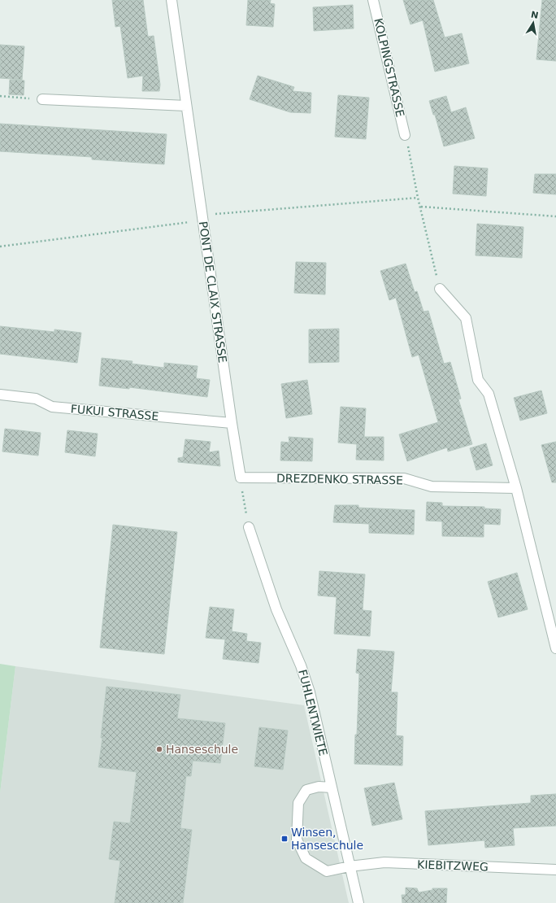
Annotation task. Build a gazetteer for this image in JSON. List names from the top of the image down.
{
  "streets": {
    "street": [
      "KOLPINGSTRASSE",
      "PONT DE CLAIX STRASSE",
      "FUKUI STRASSE",
      "DREZDENKO STRASSE",
      "FUHLENTWIETE",
      "KIEBITZWEG"
    ]
  },
  "crossings": [
    ["PONT DE CLAIX STRASSE", "FUKUI STRASSE"],
    ["PONT DE CLAIX STRASSE", "DREZDENKO STRASSE"],
    ["FUHLENTWIETE", "KIEBITZWEG"]
  ],
  "places": {
    "other": ["Hanseschule"],
    "transit": ["Winsen, Hanseschule"]
  },
  "north": "top"
}
